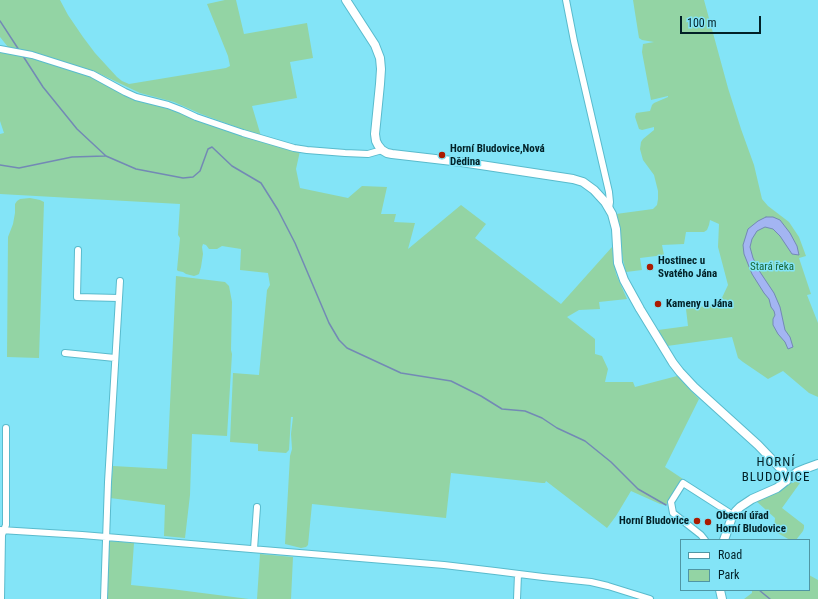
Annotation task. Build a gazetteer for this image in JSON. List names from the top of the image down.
{
  "districts": ["HORNÍ BLUDOVICE"],
  "parks": ["Stará řeka"],
  "places": [
    "Horní Bludovice,Nová Dědina",
    "Hostinec u Svatého Jána",
    "Kameny u Jána",
    "Horní Bludovice",
    "Obecní úřad Horní Bludovice"
  ],
  "legend": ["Road", "Park"],
  "scale_bar": "100 m"
}
